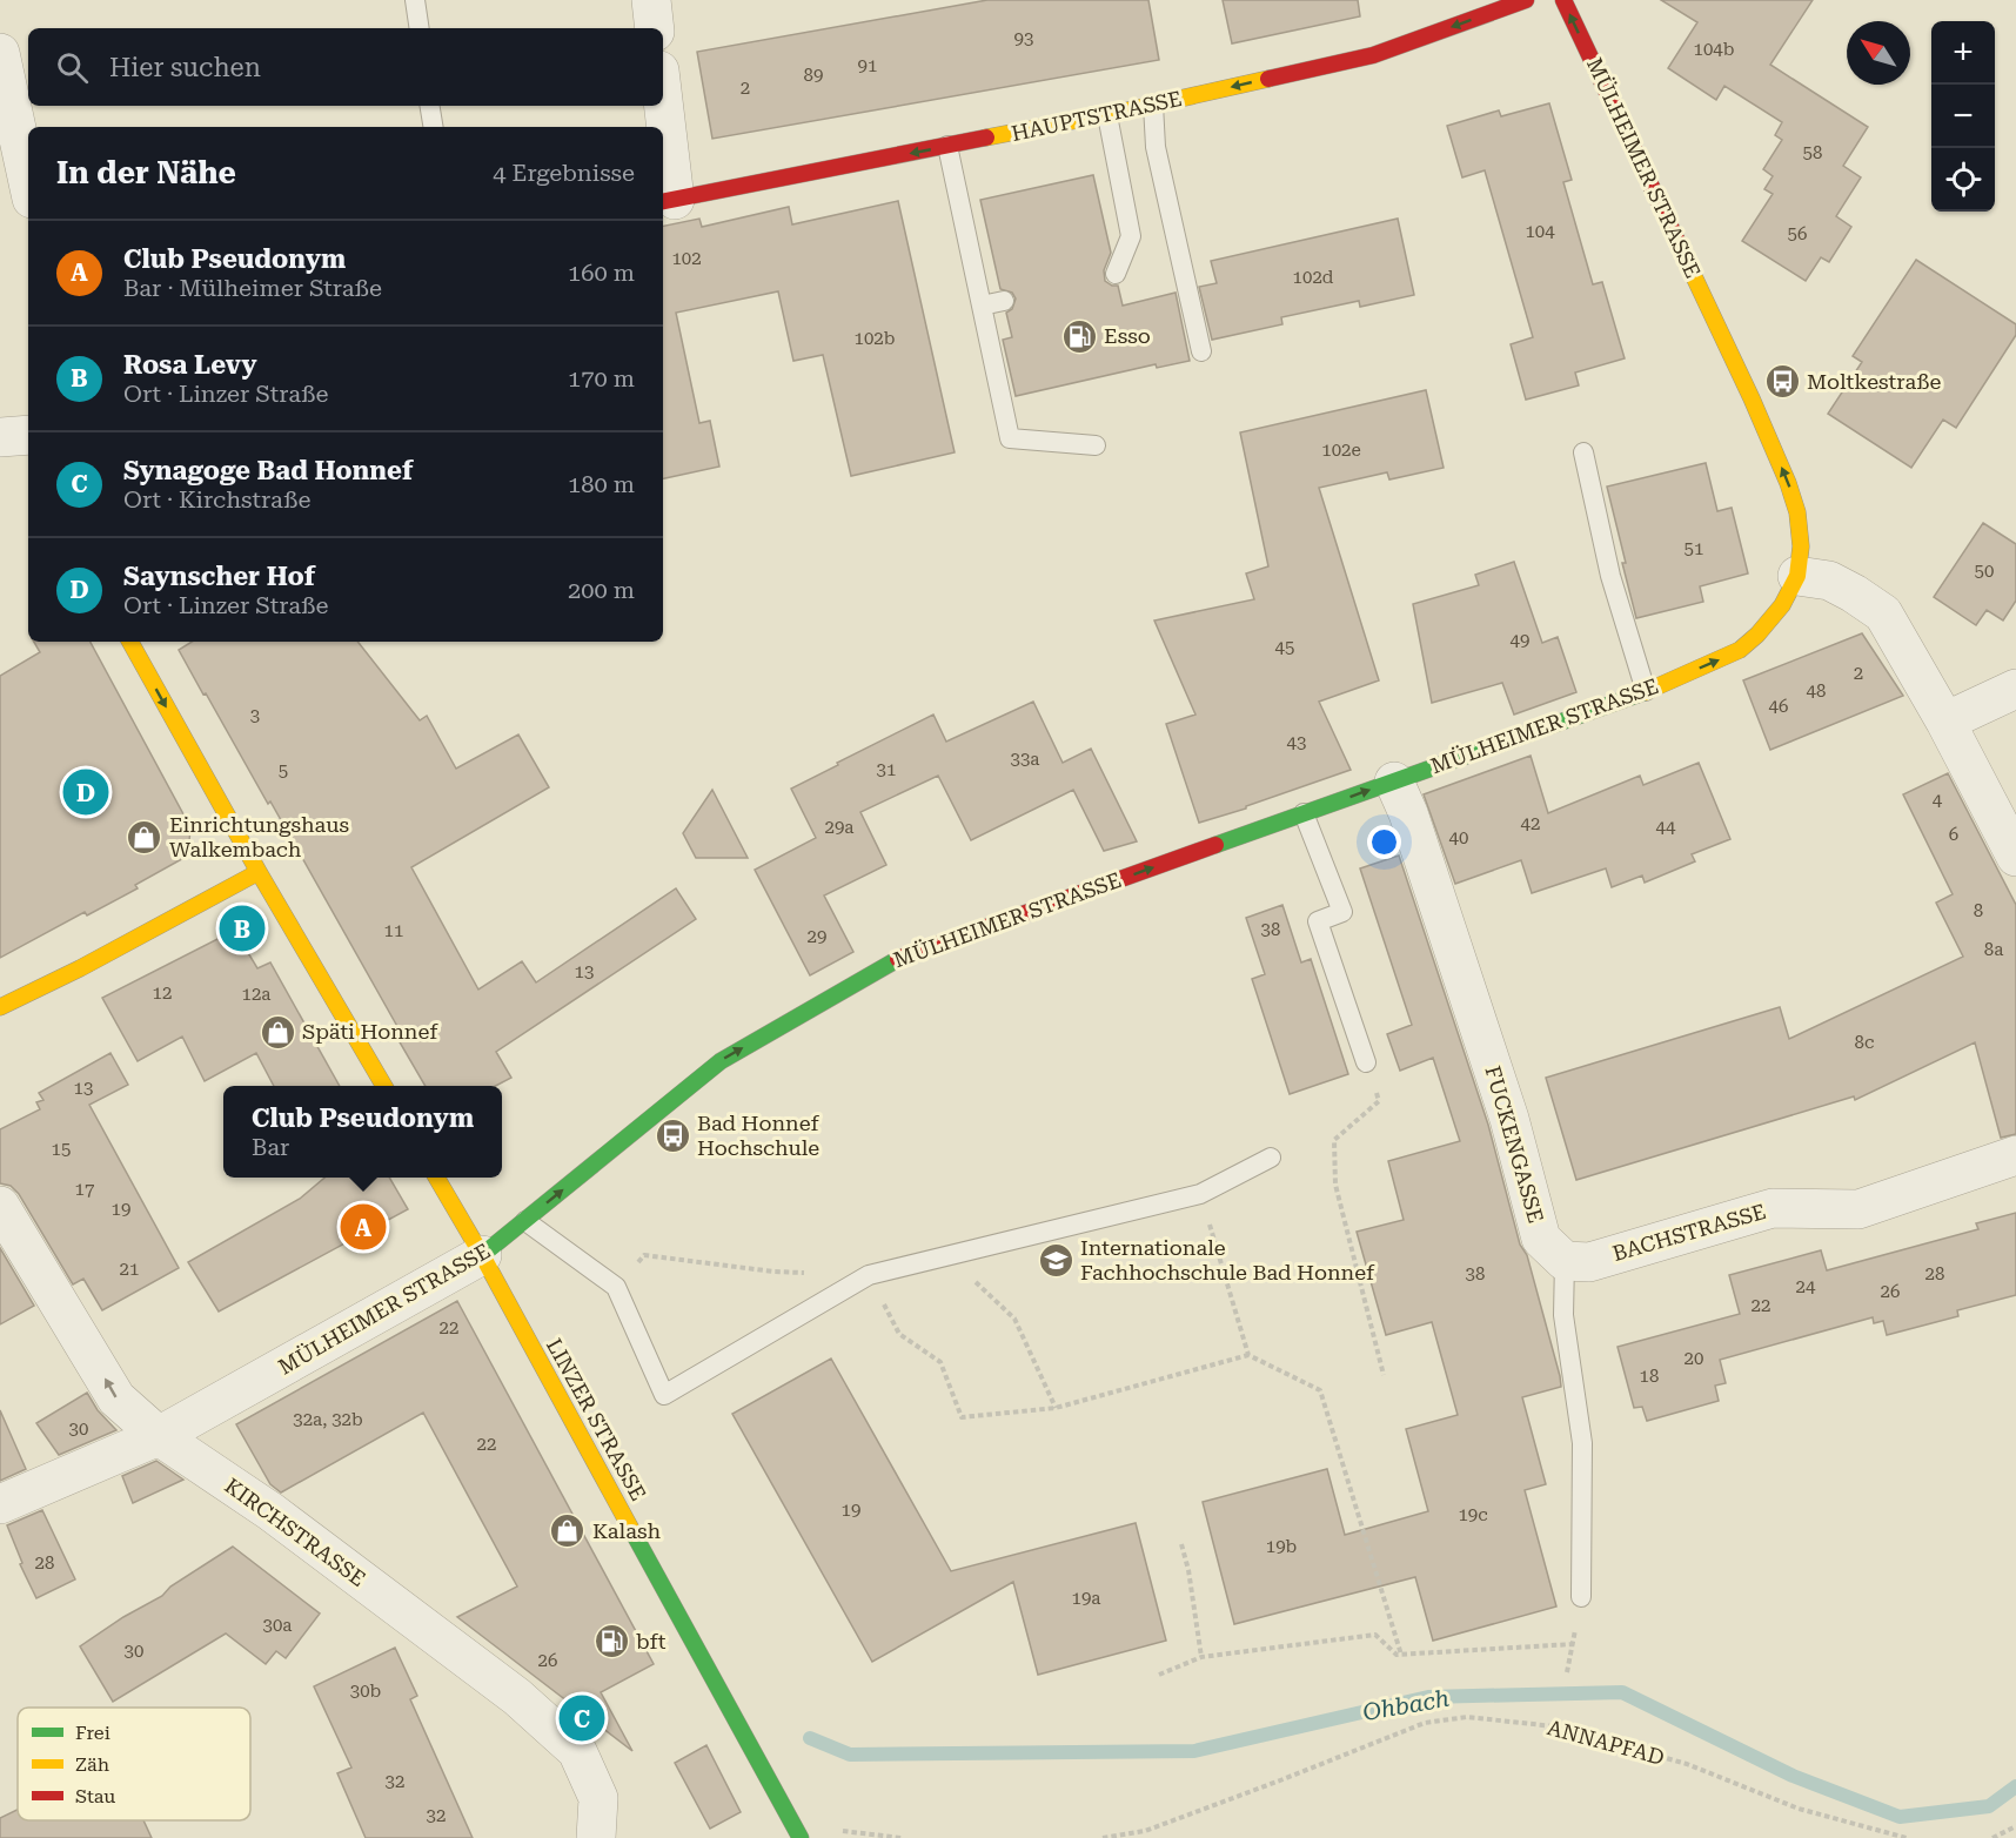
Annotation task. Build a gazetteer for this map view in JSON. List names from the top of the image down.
{
  "streets": {
    "main road": ["HAUPTSTRASSE", "MÜLHEIMER STRASSE", "LINZER STRASSE"],
    "street": ["FUCKENGASSE", "BACHSTRASSE", "KIRCHSTRASSE"],
    "path": ["ANNAPFAD"]
  },
  "crossings": [
    ["MÜLHEIMER STRASSE", "FUCKENGASSE"],
    ["MÜLHEIMER STRASSE", "LINZER STRASSE"],
    ["MÜLHEIMER STRASSE", "KIRCHSTRASSE"],
    ["FUCKENGASSE", "BACHSTRASSE"]
  ],
  "one_way": ["HAUPTSTRASSE"],
  "water": ["Ohbach"],
  "places": {
    "fuel station": ["Esso", "bft"],
    "bus stop": ["Moltkestraße", "Bad Honnef Hochschule"],
    "shop": ["Einrichtungshaus Walkembach", "Späti Honnef", "Kalash"],
    "school or university": ["Internationale Fachhochschule Bad Honnef"]
  },
  "house_numbers": [
    "93",
    "104b",
    "91",
    "89",
    "2",
    "58",
    "104",
    "56",
    "102",
    "102d",
    "102b",
    "102e",
    "51",
    "50",
    "49",
    "45",
    "2",
    "48",
    "46",
    "3",
    "43",
    "33a",
    "31",
    "5",
    "4",
    "42",
    "29a",
    "44",
    "6",
    "40",
    "8",
    "38",
    "11",
    "29",
    "8a",
    "13",
    "12",
    "12a",
    "8c",
    "13",
    "15",
    "17",
    "19",
    "21",
    "38",
    "28",
    "24",
    "26",
    "22",
    "22",
    "20",
    "18",
    "32a, 32b",
    "30",
    "22",
    "19",
    "19c",
    "19b",
    "28",
    "19a",
    "30a",
    "30",
    "26",
    "30b",
    "32",
    "32"
  ],
  "legend": ["Frei", "Zäh", "Stau"],
  "north": "top left",
  "page": {
    "map_buttons": ["+", "−"],
    "search": "Hier suchen",
    "heading": ["In der Nähe", "4 Ergebnisse"],
    "list": [
      {
        "mark": "A",
        "name": "Club Pseudonym",
        "note": "Bar · Mülheimer Straße",
        "value": "160 m"
      },
      {
        "mark": "B",
        "name": "Rosa Levy",
        "note": "Ort · Linzer Straße",
        "value": "170 m"
      },
      {
        "mark": "C",
        "name": "Synagoge Bad Honnef",
        "note": "Ort · Kirchstraße",
        "value": "180 m"
      },
      {
        "mark": "D",
        "name": "Saynscher Hof",
        "note": "Ort · Linzer Straße",
        "value": "200 m"
      }
    ],
    "pins": [
      "D",
      "B",
      "A",
      "C"
    ],
    "popup": ["Club Pseudonym", "Bar"]
  }
}
